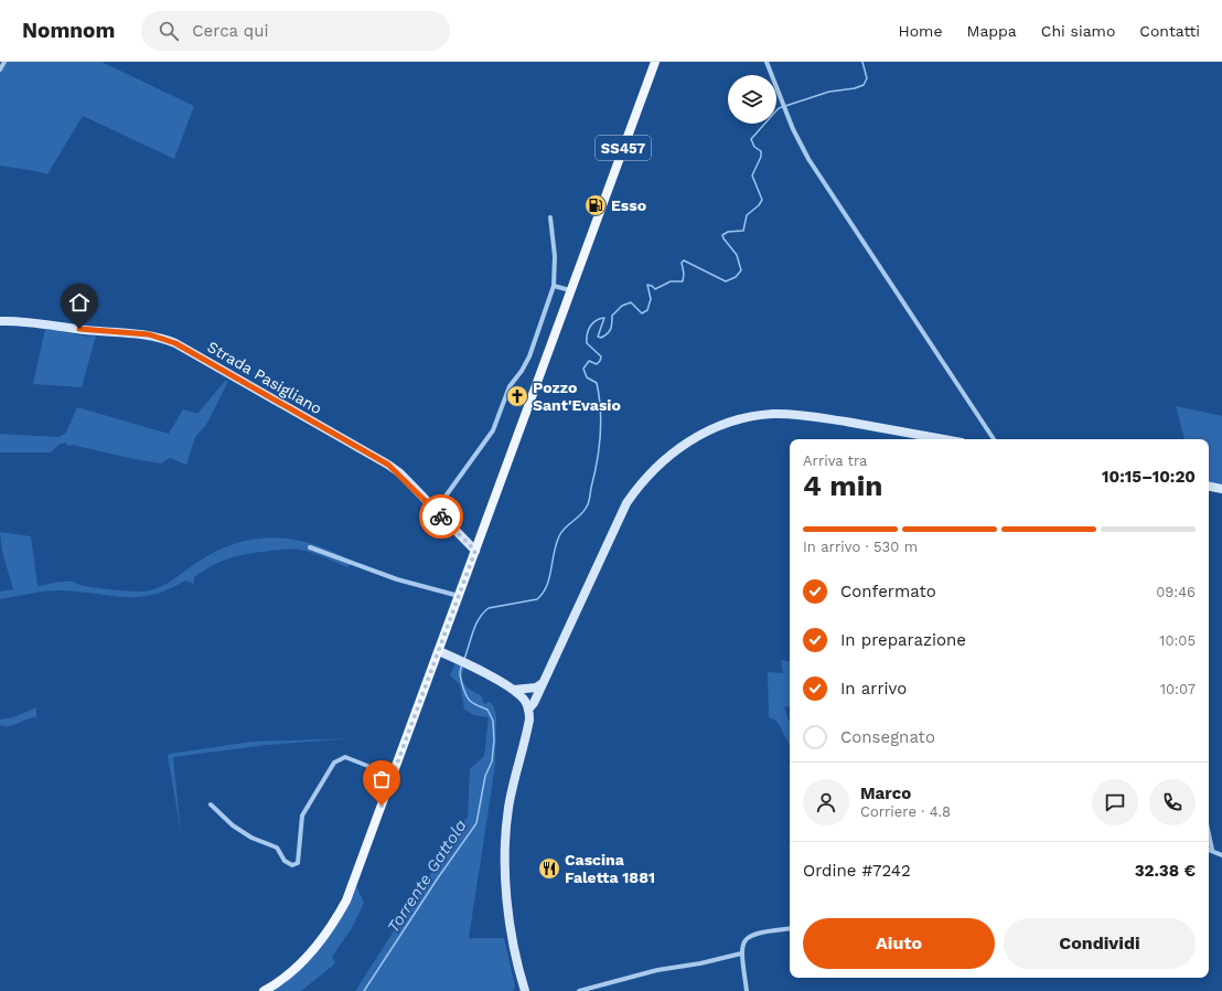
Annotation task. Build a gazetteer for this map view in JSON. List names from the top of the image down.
{
  "streets": {
    "main road": ["SS457"],
    "street": ["Strada Pasigliano"]
  },
  "crossings": [
    ["SS457", "Strada Pasigliano"]
  ],
  "water": ["Torrente Gattola"],
  "places": {
    "fuel station": ["Esso"],
    "church": ["Pozzo Sant'Evasio"],
    "restaurant": ["Cascina Faletta 1881"]
  },
  "page": {
    "header": "Nomnom",
    "search": "Cerca qui",
    "nav": [
      "Home",
      "Mappa",
      "Chi siamo",
      "Contatti"
    ],
    "heading": ["4 min", "Arriva tra", "10:15–10:20"],
    "panel": [
      "Marco",
      "Corriere · 4.8",
      "Ordine #7242",
      "32.38 €"
    ],
    "bar": "In arrivo · 530 m",
    "list": [
      ["Confermato", "09:46"],
      ["In preparazione", "10:05"],
      ["In arrivo", "10:07"],
      "Consegnato"
    ],
    "buttons": ["Aiuto", "Condividi"]
  }
}
